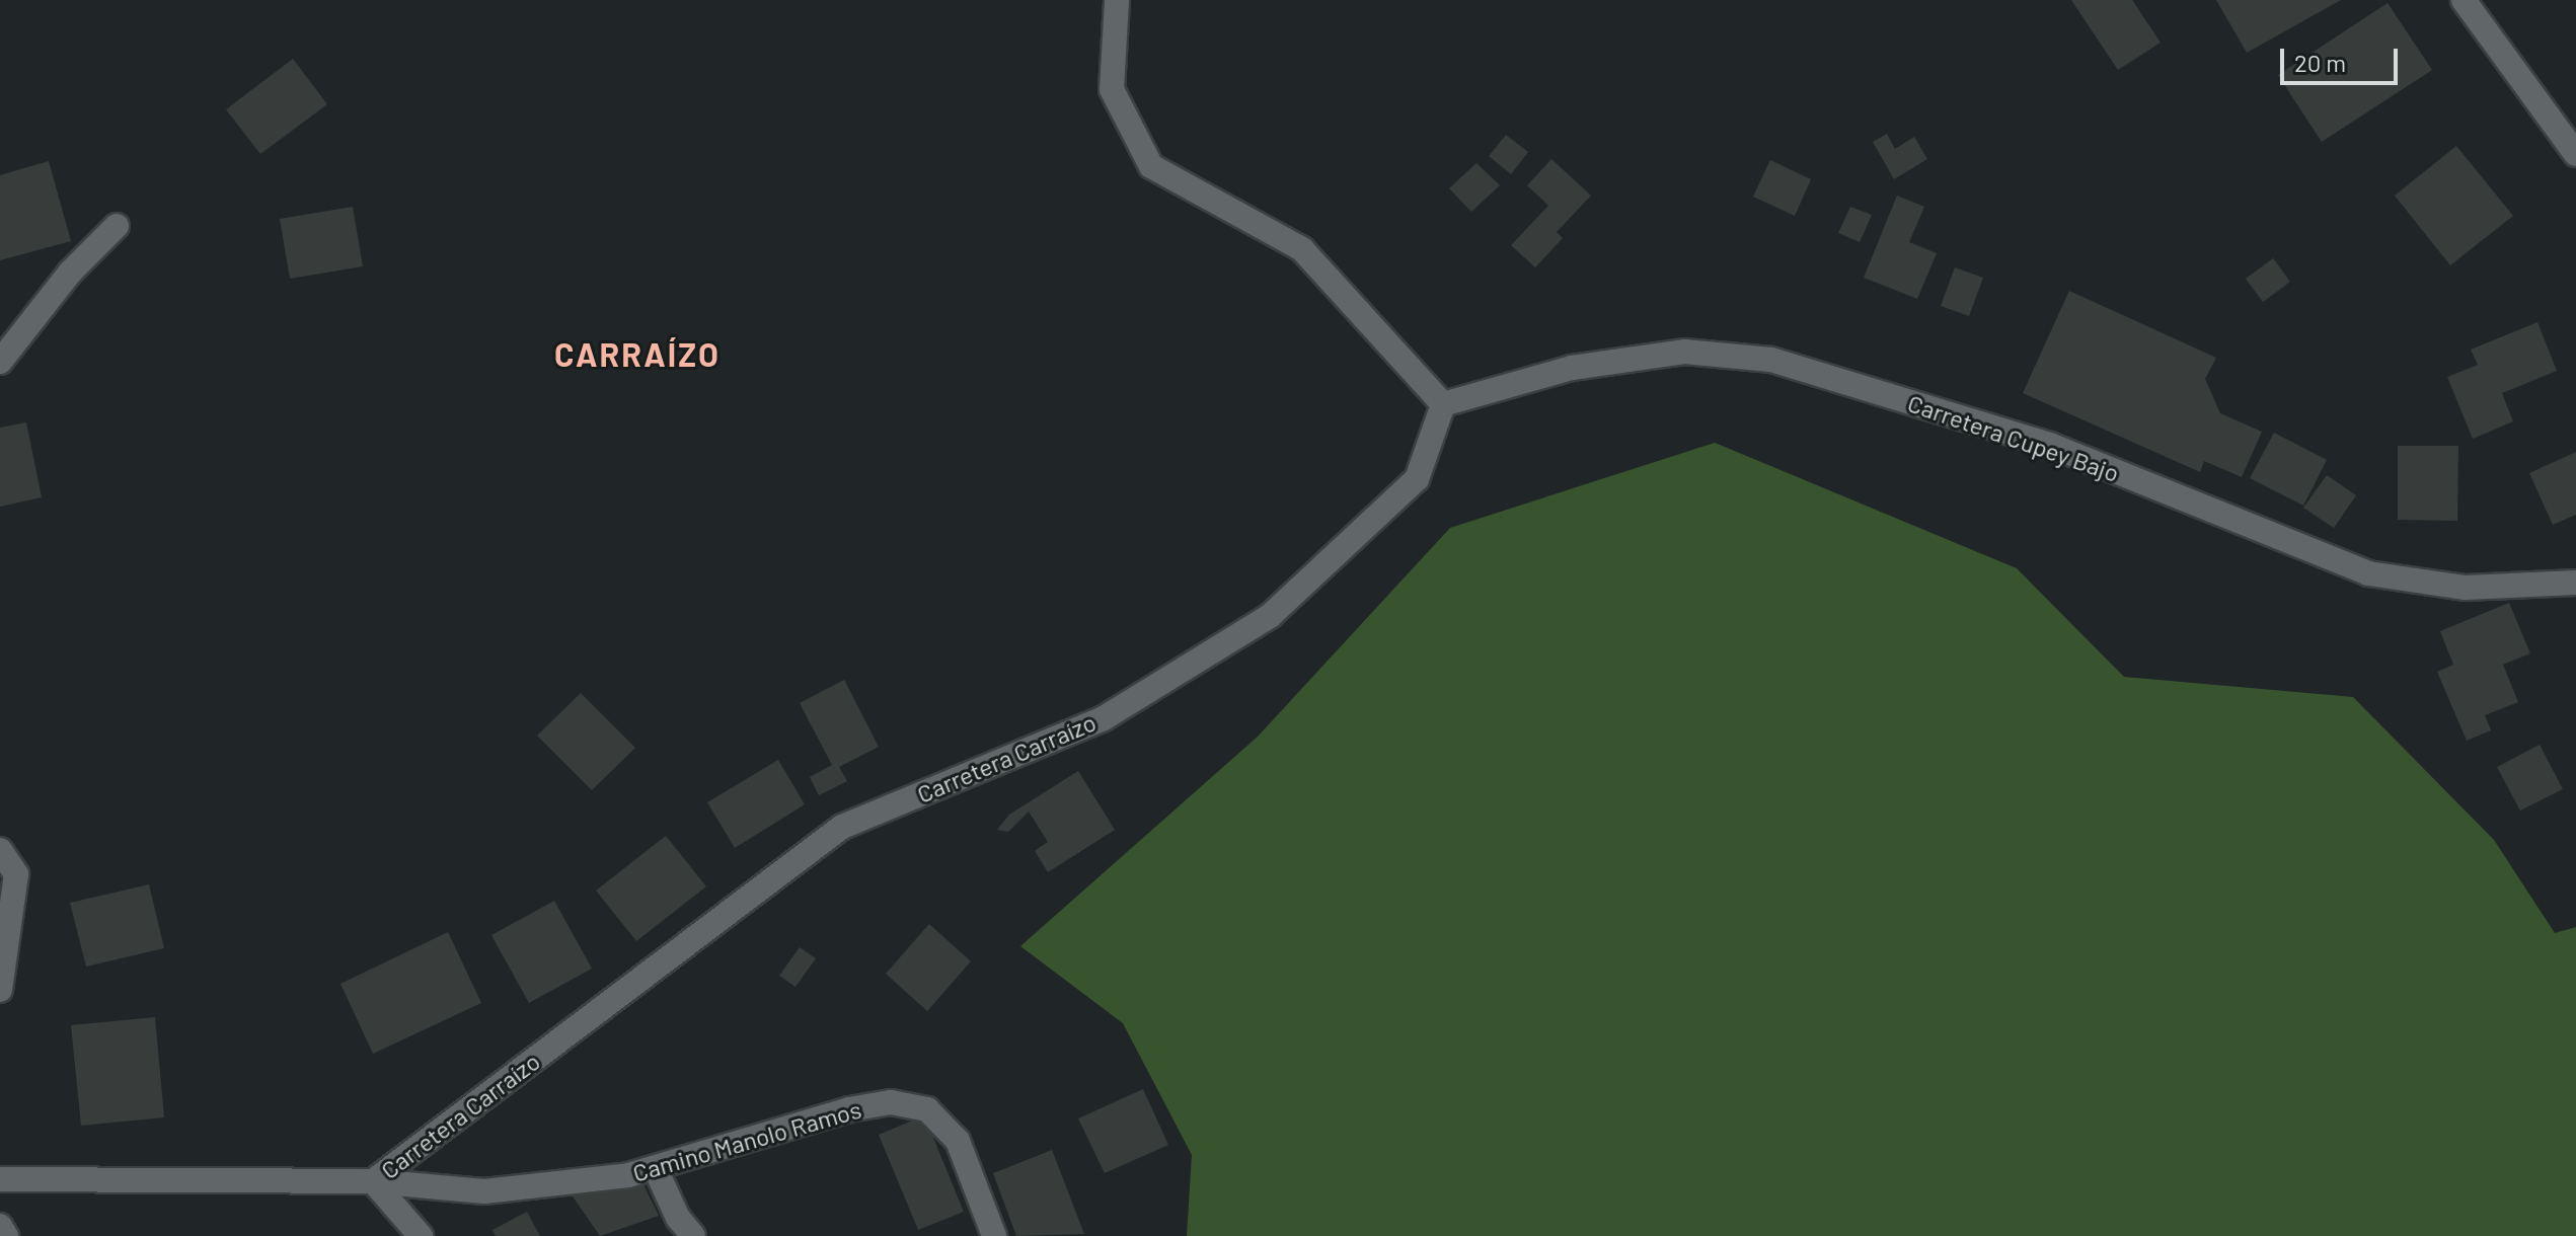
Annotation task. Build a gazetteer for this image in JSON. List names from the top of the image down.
{
  "streets": {
    "street": ["Carretera Cupey Bajo", "Carretera Carraízo", "Camino Manolo Ramos"]
  },
  "crossings": [
    ["Carretera Cupey Bajo", "Carretera Carraízo"],
    ["Carretera Carraízo", "Camino Manolo Ramos"]
  ],
  "districts": ["CARRAÍZO"],
  "scale_bar": "20 m"
}
